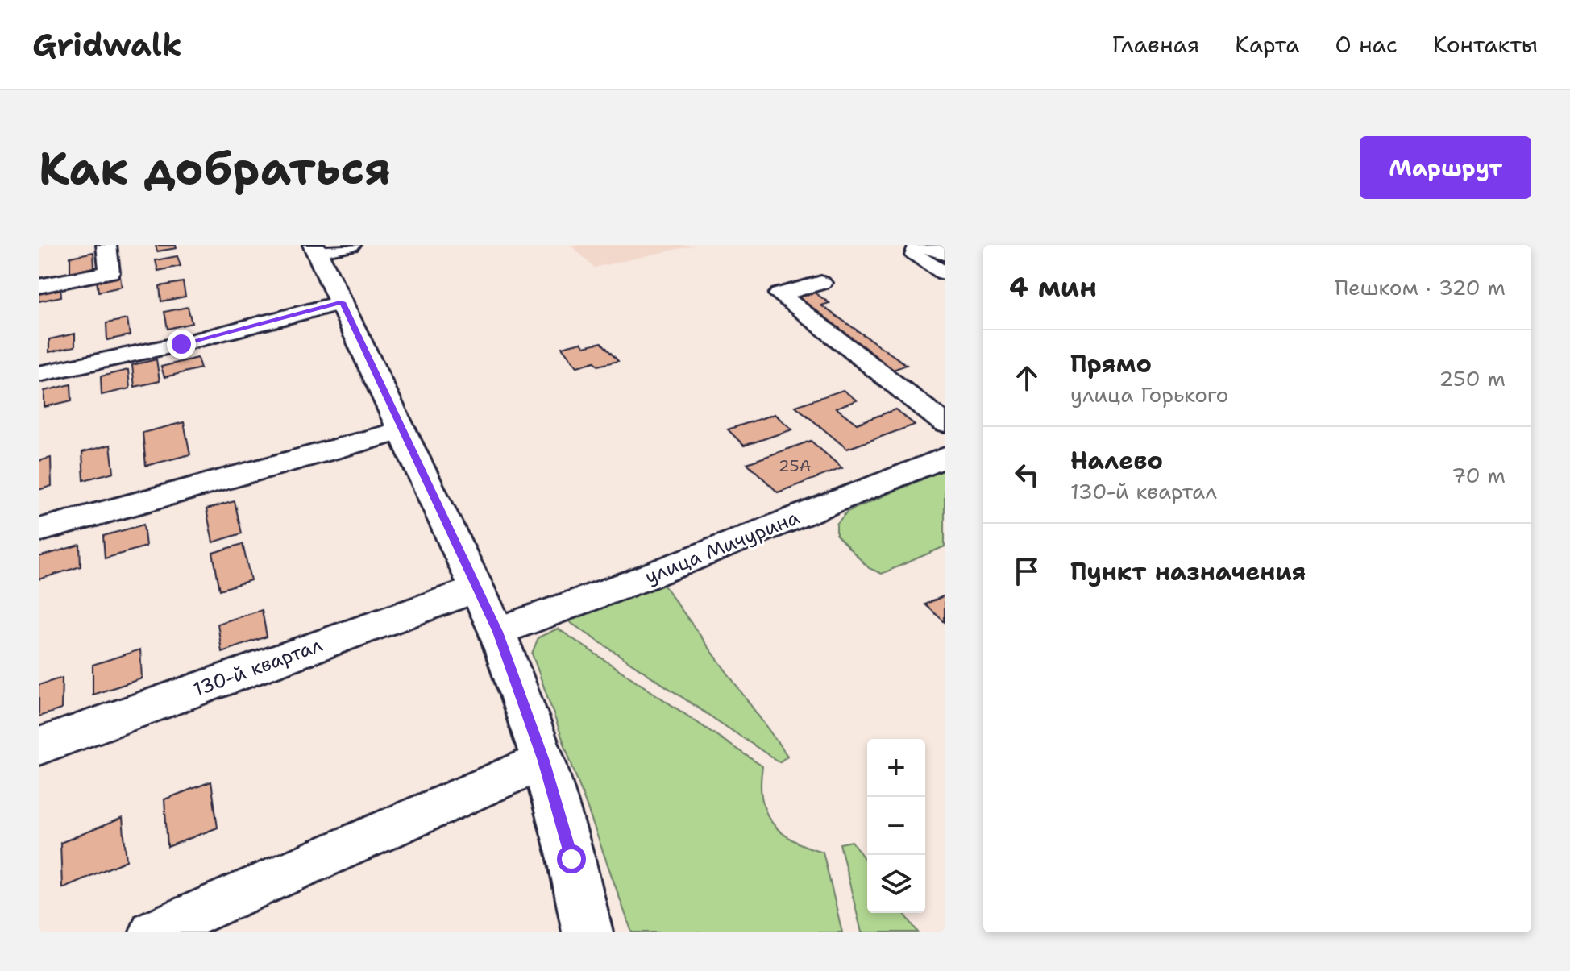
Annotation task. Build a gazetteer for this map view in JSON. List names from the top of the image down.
{
  "streets": {
    "street": ["улица Мичурина", "130-й квартал"]
  },
  "house_numbers": ["25А"],
  "page": {
    "header": "Gridwalk",
    "nav": [
      "Главная",
      "Карта",
      "О нас",
      "Контакты"
    ],
    "buttons": "Маршрут",
    "title": "Как добраться",
    "heading": ["4 мин", "Пешком · 320 m"],
    "list": [
      ["Прямо", "улица Горького", "250 m"],
      ["Налево", "130-й квартал", "70 m"],
      "Пункт назначения"
    ],
    "map_buttons": ["+", "−"]
  }
}
